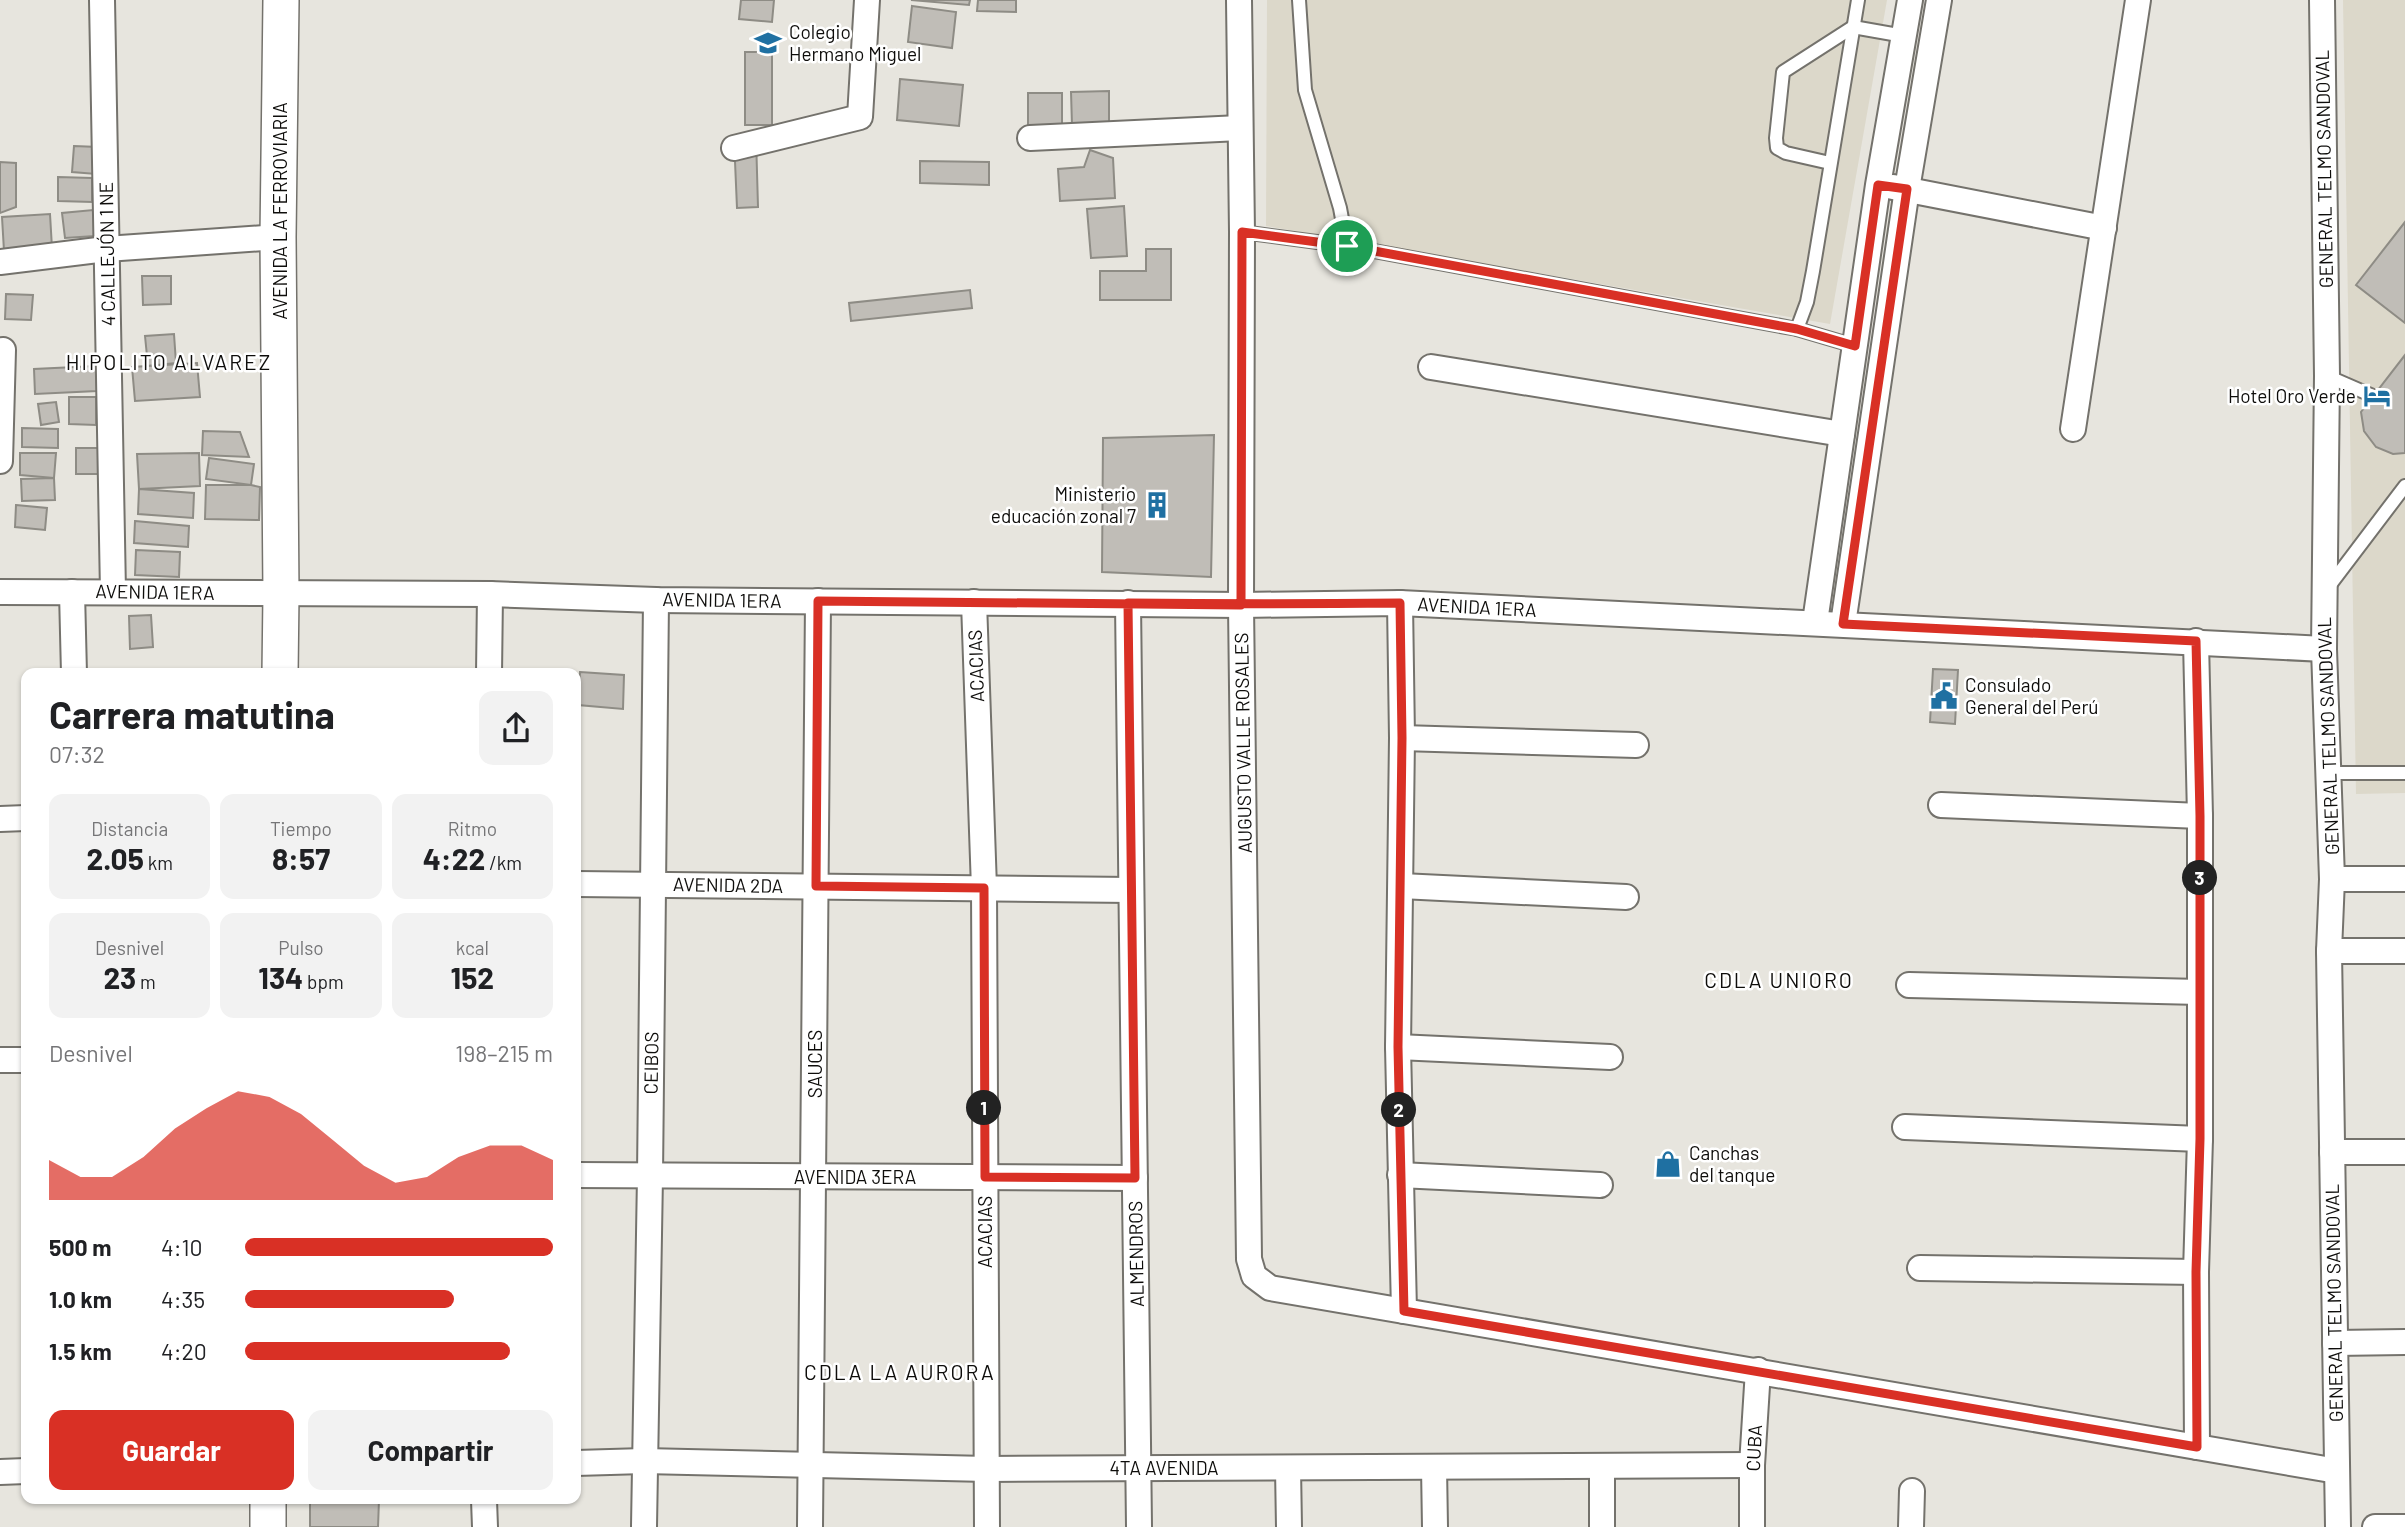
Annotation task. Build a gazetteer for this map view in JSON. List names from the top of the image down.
{
  "streets": {
    "main road": ["AVENIDA LA FERROVIARIA"],
    "street": [
      "GENERAL TELMO SANDOVAL",
      "4 CALLEJÓN 1 NE",
      "AVENIDA 1ERA",
      "ACACIAS",
      "AUGUSTO VALLE ROSALES",
      "AVENIDA 2DA",
      "CEIBOS",
      "SAUCES",
      "AVENIDA 3ERA",
      "ALMENDROS",
      "CUBA",
      "4TA AVENIDA"
    ]
  },
  "crossings": [
    ["GENERAL TELMO SANDOVAL", "AVENIDA 1ERA"],
    ["AVENIDA LA FERROVIARIA", "AVENIDA 1ERA"],
    ["4 CALLEJÓN 1 NE", "AVENIDA 1ERA"],
    ["AVENIDA 1ERA", "ACACIAS"],
    ["AVENIDA 1ERA", "AUGUSTO VALLE ROSALES"],
    ["AVENIDA 1ERA", "CEIBOS"],
    ["AVENIDA 1ERA", "SAUCES"],
    ["AVENIDA 1ERA", "ALMENDROS"],
    ["ACACIAS", "AVENIDA 2DA"],
    ["ACACIAS", "AVENIDA 3ERA"],
    ["ACACIAS", "4TA AVENIDA"],
    ["AVENIDA 2DA", "CEIBOS"],
    ["AVENIDA 2DA", "SAUCES"],
    ["AVENIDA 2DA", "ALMENDROS"],
    ["CEIBOS", "AVENIDA 3ERA"],
    ["CEIBOS", "4TA AVENIDA"],
    ["SAUCES", "AVENIDA 3ERA"],
    ["SAUCES", "4TA AVENIDA"],
    ["AVENIDA 3ERA", "ALMENDROS"],
    ["ALMENDROS", "4TA AVENIDA"],
    ["CUBA", "4TA AVENIDA"]
  ],
  "districts": ["HIPOLITO ALVAREZ", "CDLA UNIORO", "CDLA LA AURORA"],
  "places": {
    "school or university": ["Colegio Hermano Miguel"],
    "hotel": ["Hotel Oro Verde"],
    "building": ["Ministerio educación zonal 7"],
    "public building": ["Consulado General del Perú"],
    "shop": ["Canchas del tanque"]
  },
  "page": {
    "heading": ["Carrera matutina", "07:32"],
    "stats": [
      ["Distancia", "2.05 km"],
      ["Tiempo", "8:57"],
      ["Ritmo", "4:22 /km"],
      ["Desnivel", "23 m"],
      ["Pulso", "134 bpm"],
      ["kcal", "152"]
    ],
    "pins": ["3", "1", "2"],
    "chart": ["Desnivel", "198–215 m"],
    "list": [
      {
        "name": "500 m",
        "note": "4:10"
      },
      {
        "name": "1.0 km",
        "note": "4:35"
      },
      {
        "name": "1.5 km",
        "note": "4:20"
      }
    ],
    "buttons": ["Guardar", "Compartir"]
  }
}
